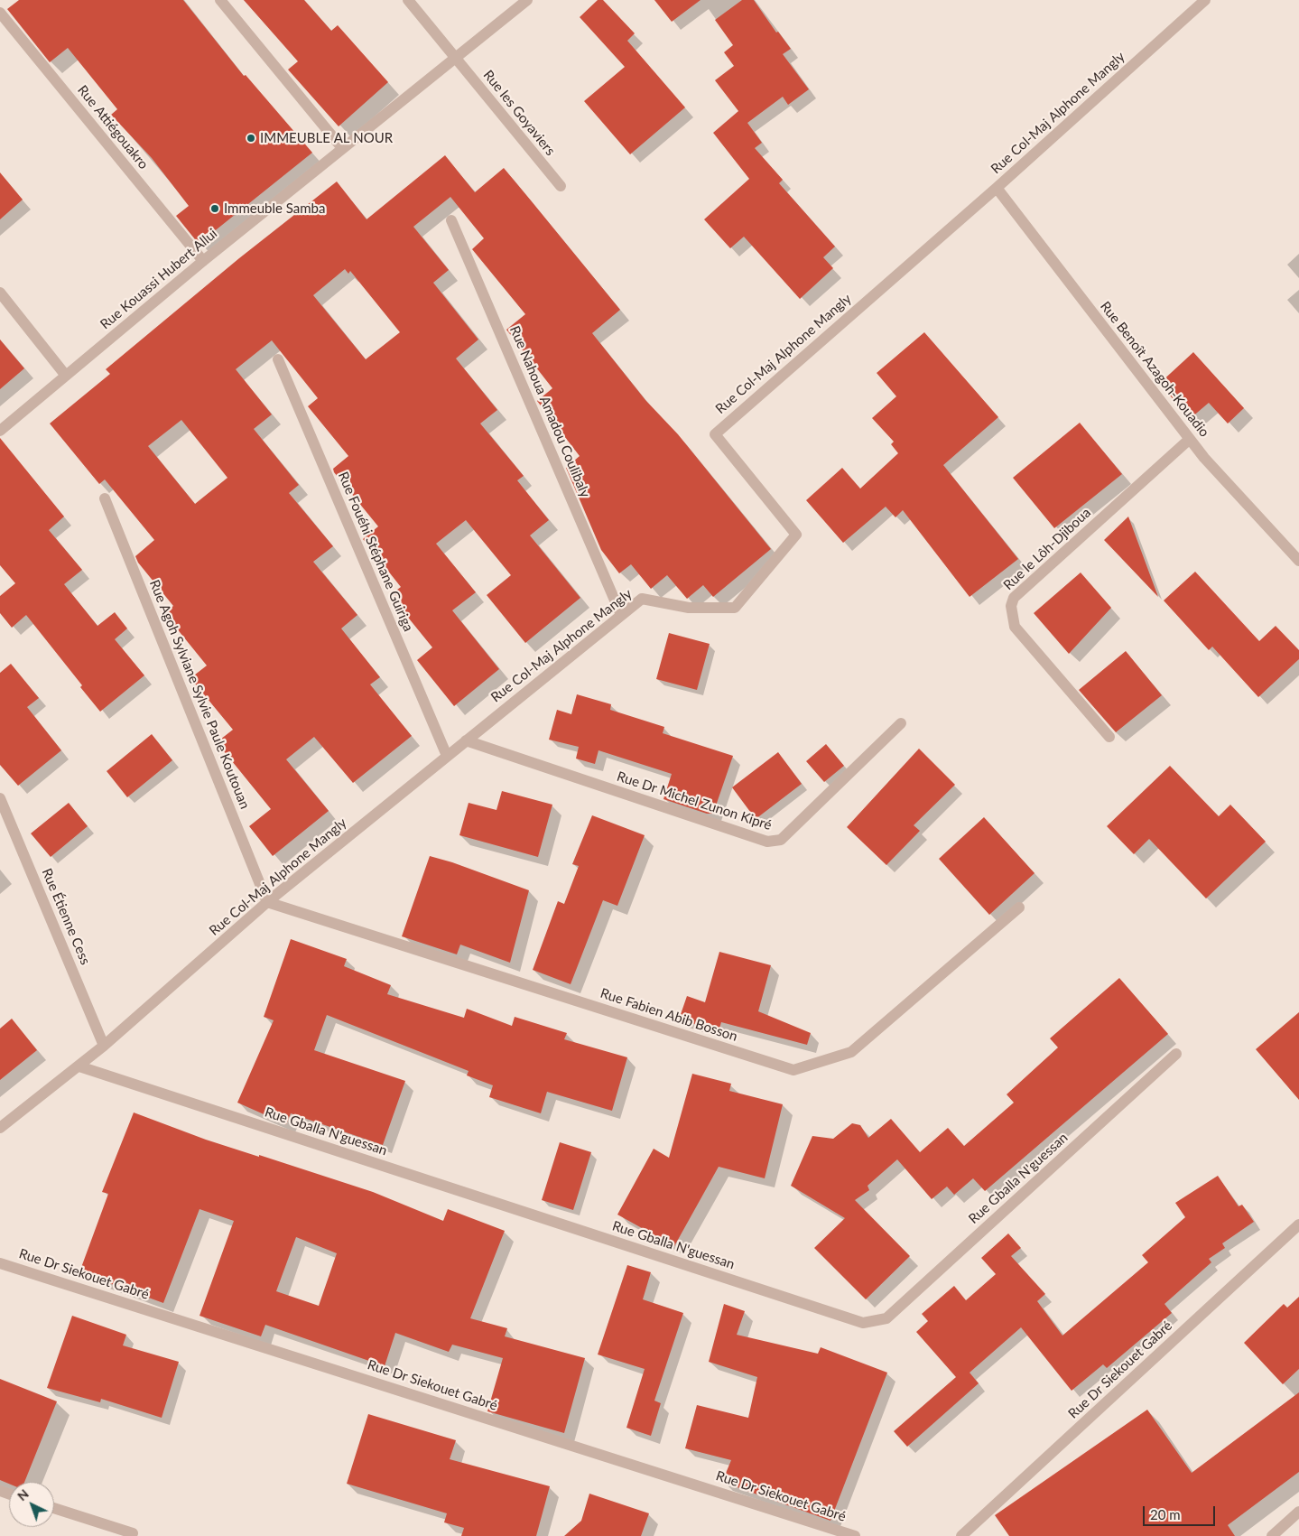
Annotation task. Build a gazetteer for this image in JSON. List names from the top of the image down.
{
  "streets": {
    "street": [
      "Rue les Goyaviers",
      "Rue Col-Maj Alphone Mangly",
      "Rue Attiégouakro",
      "Rue Kouassi Hubert Allui",
      "Rue Benoît Azagoh-Kouadio",
      "Rue Nahoua Amadou Coulibaly",
      "Rue le Lôh-Djiboua",
      "Rue Fouéhi Stéphane Guiriga",
      "Rue Agoh Sylviane Sylvie Paule Koutouan",
      "Rue Dr Michel Zunon Kipré",
      "Rue Étienne Cess",
      "Rue Fabien Abib Bosson",
      "Rue Gballa N'guessan",
      "Rue Dr Siekouet Gabré"
    ]
  },
  "crossings": [
    ["Rue les Goyaviers", "Rue Kouassi Hubert Allui"],
    ["Rue Col-Maj Alphone Mangly", "Rue Benoît Azagoh-Kouadio"],
    ["Rue Col-Maj Alphone Mangly", "Rue Nahoua Amadou Coulibaly"],
    ["Rue Col-Maj Alphone Mangly", "Rue Fouéhi Stéphane Guiriga"],
    ["Rue Col-Maj Alphone Mangly", "Rue Agoh Sylviane Sylvie Paule Koutouan"],
    ["Rue Col-Maj Alphone Mangly", "Rue Dr Michel Zunon Kipré"],
    ["Rue Col-Maj Alphone Mangly", "Rue Étienne Cess"],
    ["Rue Col-Maj Alphone Mangly", "Rue Fabien Abib Bosson"],
    ["Rue Col-Maj Alphone Mangly", "Rue Gballa N'guessan"],
    ["Rue Attiégouakro", "Rue Kouassi Hubert Allui"],
    ["Rue Benoît Azagoh-Kouadio", "Rue le Lôh-Djiboua"],
    ["Rue Agoh Sylviane Sylvie Paule Koutouan", "Rue Fabien Abib Bosson"]
  ],
  "places": ["IMMEUBLE AL NOUR", "Immeuble Samba"],
  "scale_bar": "20 m",
  "north": "top left"
}
